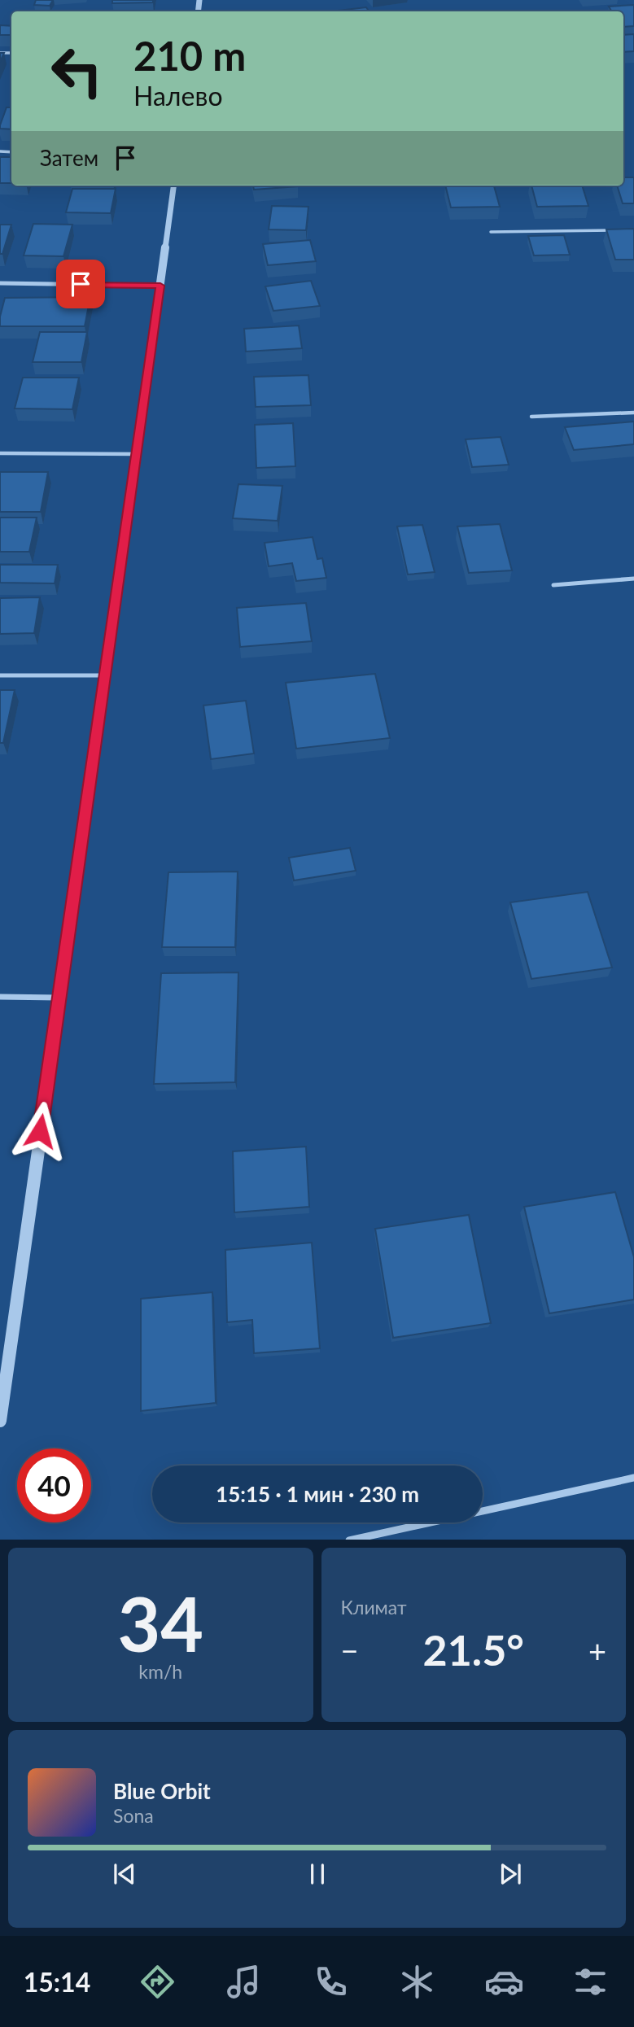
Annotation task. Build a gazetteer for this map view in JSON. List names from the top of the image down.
{
  "page": {
    "turn": ["210 m", "Налево"],
    "then": "Затем",
    "limit": "40",
    "trip": "15:15 · 1 мин · 230 m",
    "tile": [
      ["34", "km/h"],
      "Климат"
    ],
    "heat": ["−", "21.5°", "+"],
    "song": ["Blue Orbit", "Sona"],
    "tabs": "15:14"
  }
}
